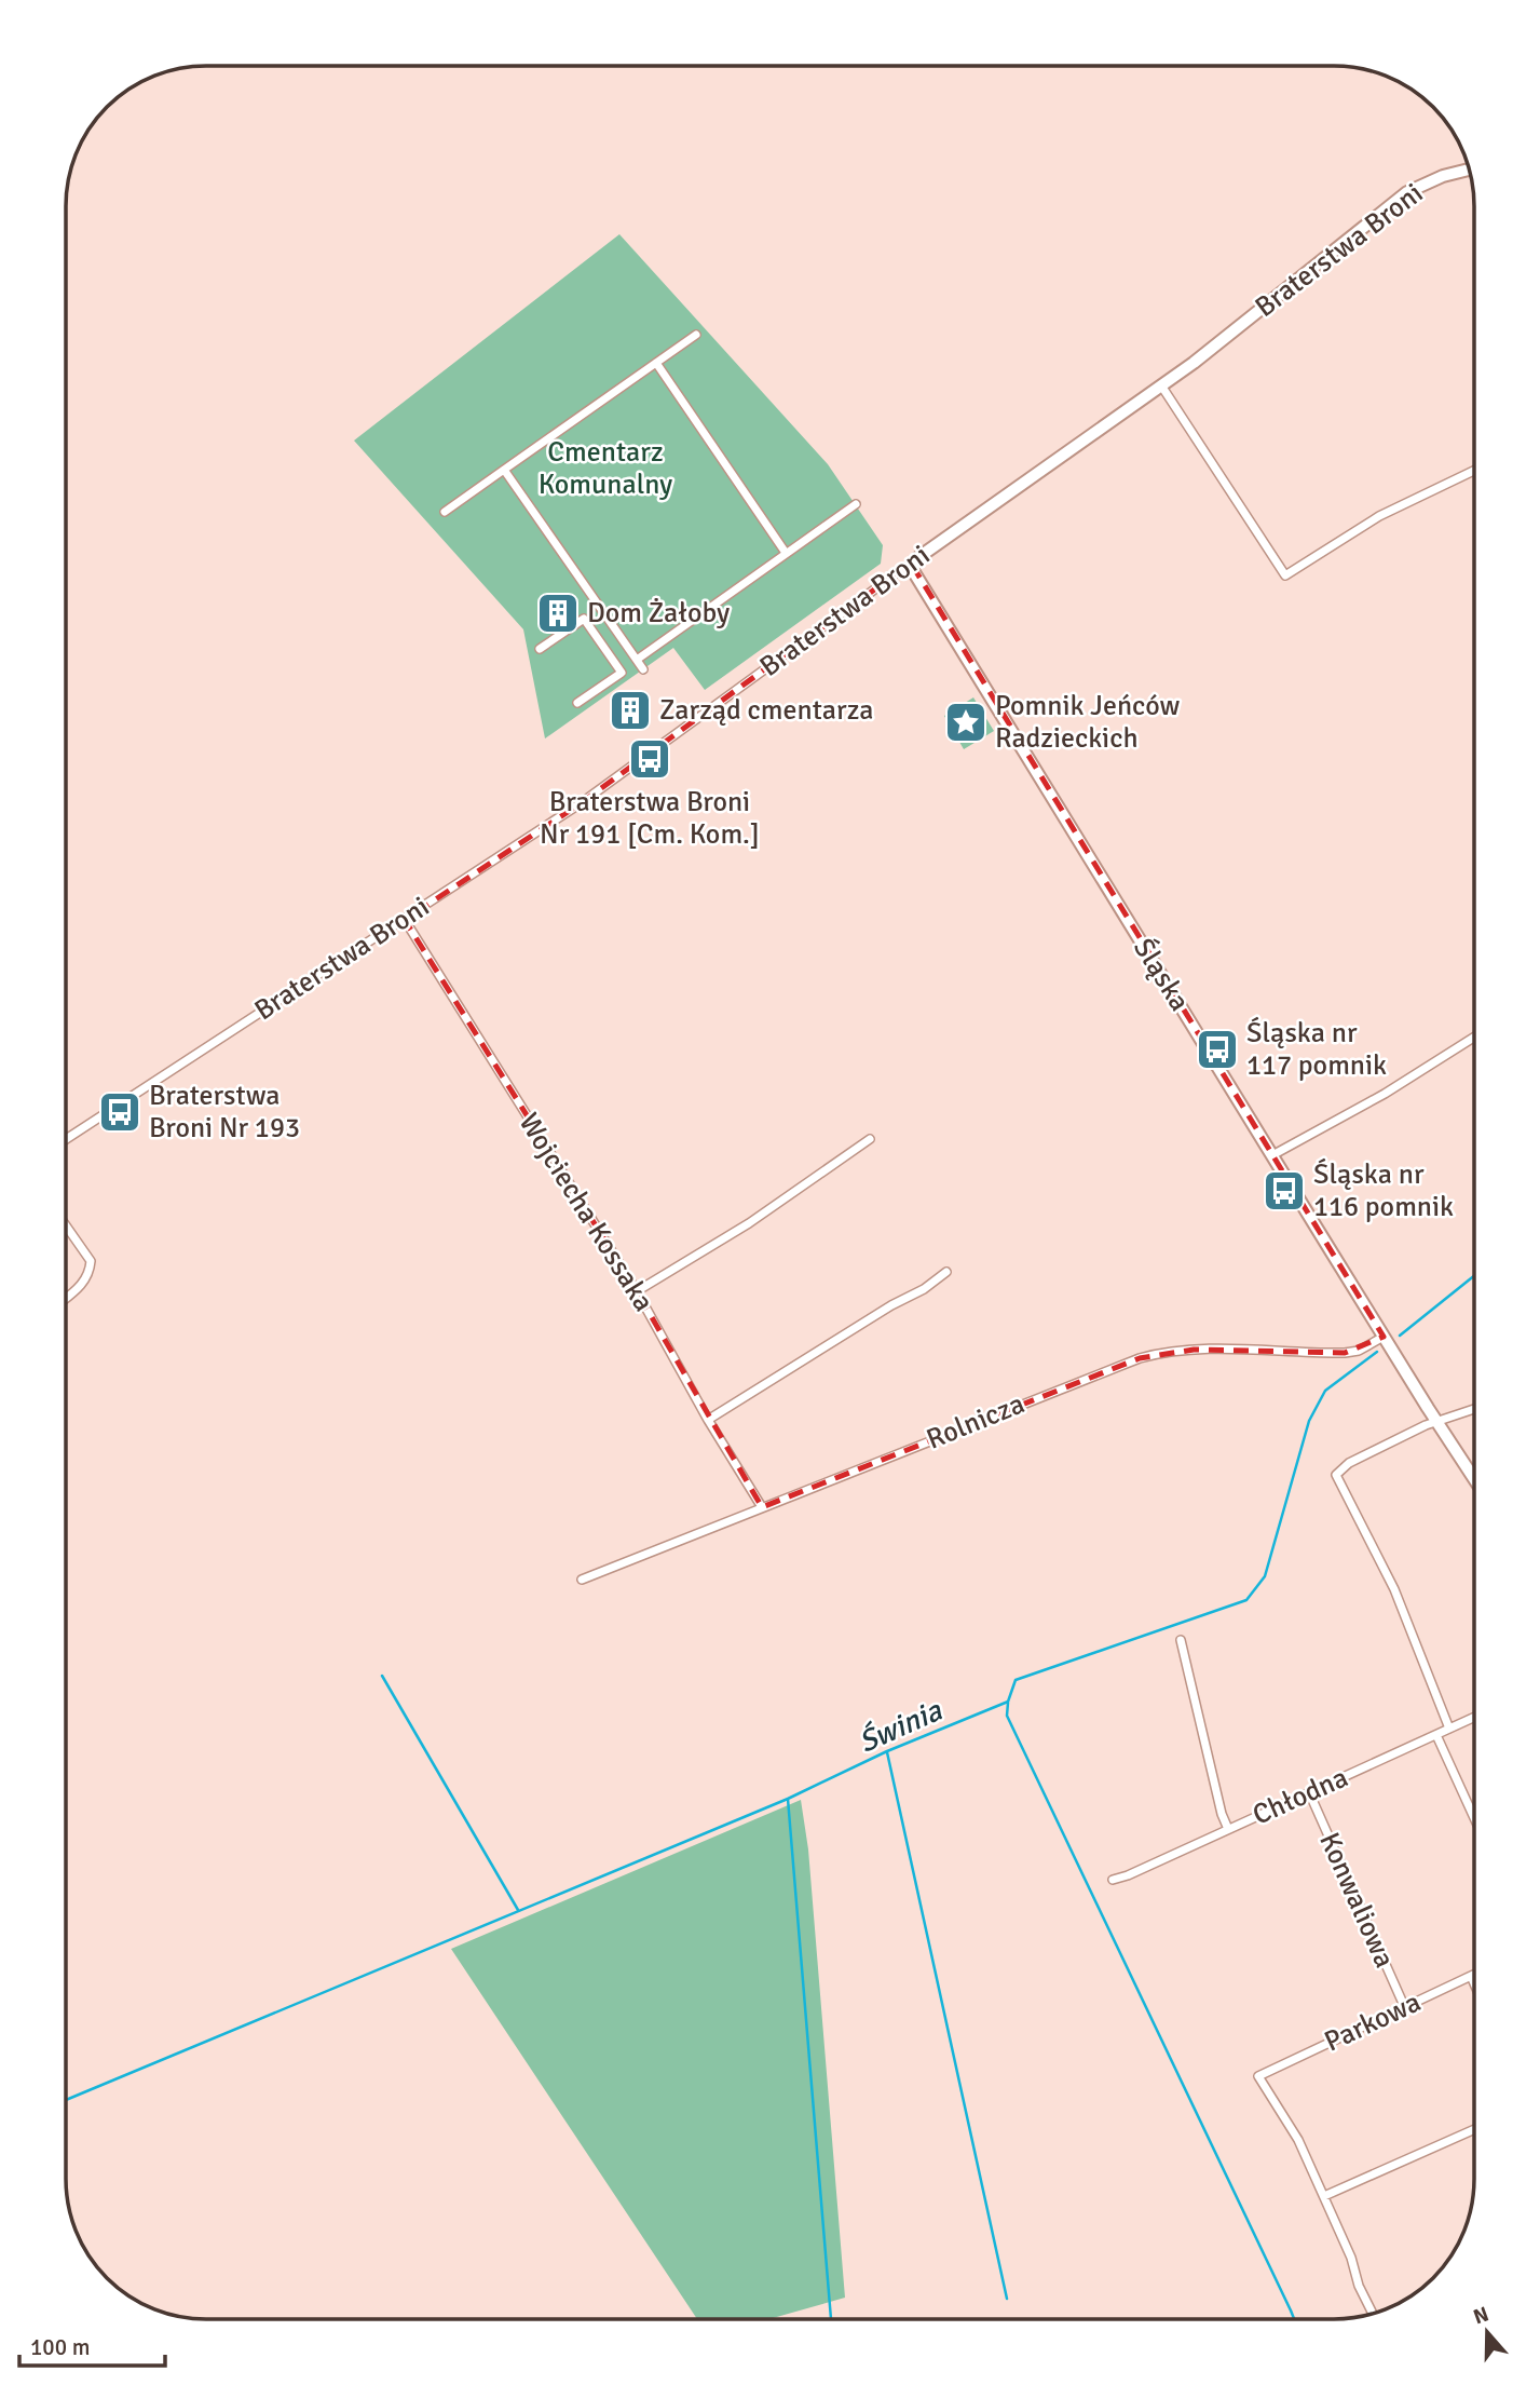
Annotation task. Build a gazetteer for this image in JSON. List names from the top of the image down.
{
  "streets": {
    "street": [
      "Braterstwa Broni",
      "Śląska",
      "Wojciecha Kossaka",
      "Rolnicza",
      "Chłodna",
      "Konwaliowa",
      "Parkowa"
    ]
  },
  "crossings": [
    ["Braterstwa Broni", "Śląska"],
    ["Braterstwa Broni", "Wojciecha Kossaka"],
    ["Śląska", "Rolnicza"],
    ["Wojciecha Kossaka", "Rolnicza"],
    ["Chłodna", "Konwaliowa"],
    ["Konwaliowa", "Parkowa"]
  ],
  "water": ["Świnia"],
  "parks": ["Cmentarz Komunalny"],
  "places": {
    "building": ["Dom Żałoby", "Zarząd cmentarza"],
    "place": ["Pomnik Jeńców Radzieckich"],
    "bus stop": [
      "Braterstwa Broni Nr 191 [Cm. Kom.]",
      "Śląska nr 117 pomnik",
      "Braterstwa Broni Nr 193",
      "Śląska nr 116 pomnik"
    ]
  },
  "scale_bar": "100 m",
  "north": "top"
}
